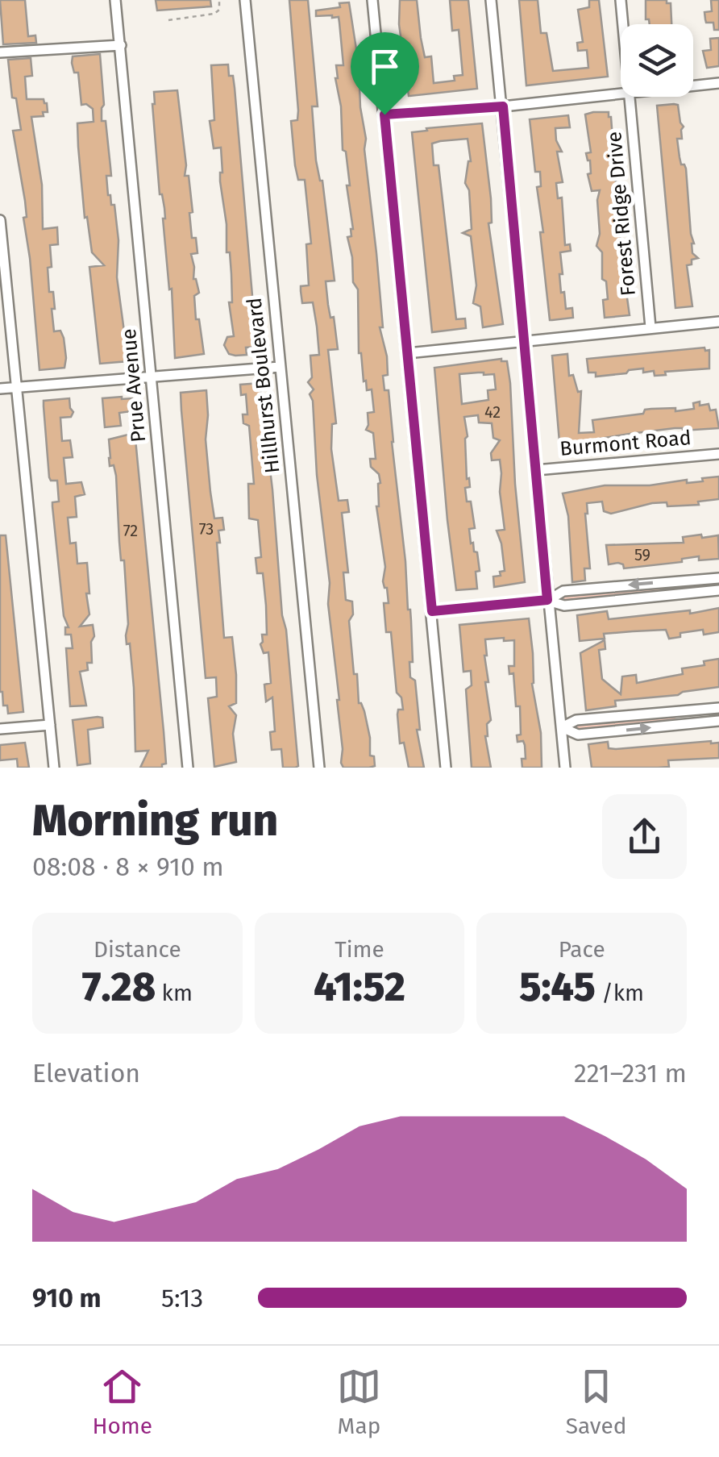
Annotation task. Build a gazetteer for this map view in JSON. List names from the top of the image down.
{
  "streets": {
    "street": [
      "Forest Ridge Drive",
      "Prue Avenue",
      "Hillhurst Boulevard",
      "Burmont Road"
    ]
  },
  "house_numbers": [
    "42",
    "73",
    "72",
    "59"
  ],
  "page": {
    "heading": ["Morning run", "08:08 · 8 × 910 m"],
    "stats": [
      ["Distance", "7.28 km"],
      ["Time", "41:52"],
      ["Pace", "5:45 /km"]
    ],
    "chart": ["Elevation", "221–231 m"],
    "list": [
      {
        "name": "910 m",
        "note": "5:13"
      }
    ],
    "tabs": ["Home", "Map", "Saved"]
  }
}
